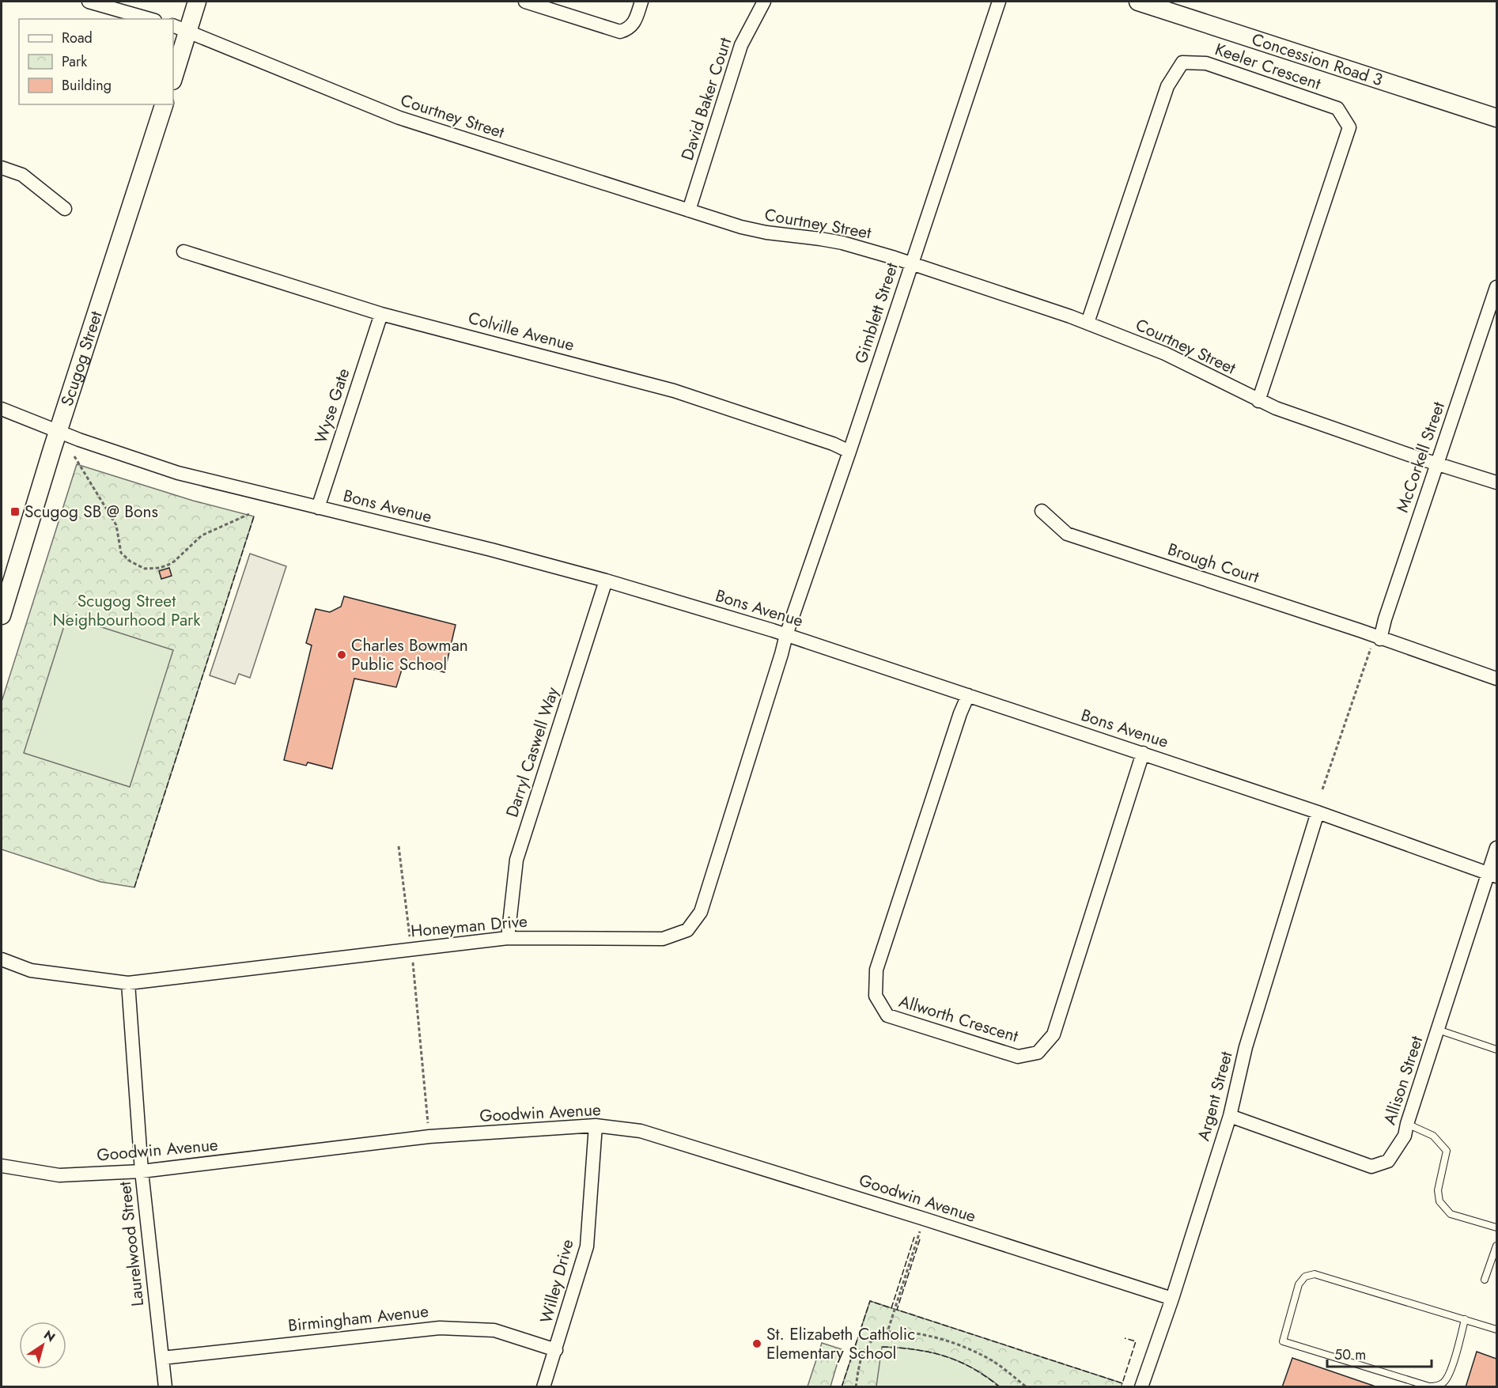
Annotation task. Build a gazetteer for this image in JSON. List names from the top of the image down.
{
  "streets": {
    "street": [
      "Concession Road 3",
      "Keeler Crescent",
      "David Baker Court",
      "Courtney Street",
      "Gimblett Street",
      "Colville Avenue",
      "Scugog Street",
      "Wyse Gate",
      "McCorkell Street",
      "Bons Avenue",
      "Brough Court",
      "Darryl Caswell Way",
      "Honeyman Drive",
      "Allworth Crescent",
      "Allison Street",
      "Argent Street",
      "Goodwin Avenue",
      "Laurelwood Street",
      "Willey Drive",
      "Birmingham Avenue"
    ]
  },
  "crossings": [
    ["Keeler Crescent", "Courtney Street"],
    ["David Baker Court", "Courtney Street"],
    ["Courtney Street", "Gimblett Street"],
    ["Courtney Street", "McCorkell Street"],
    ["Gimblett Street", "Colville Avenue"],
    ["Gimblett Street", "Bons Avenue"],
    ["Gimblett Street", "Honeyman Drive"],
    ["Colville Avenue", "Wyse Gate"],
    ["Scugog Street", "Bons Avenue"],
    ["Wyse Gate", "Bons Avenue"],
    ["McCorkell Street", "Brough Court"],
    ["Bons Avenue", "Darryl Caswell Way"],
    ["Bons Avenue", "Honeyman Drive"],
    ["Bons Avenue", "Allworth Crescent"],
    ["Bons Avenue", "Allison Street"],
    ["Bons Avenue", "Argent Street"],
    ["Darryl Caswell Way", "Honeyman Drive"],
    ["Honeyman Drive", "Laurelwood Street"],
    ["Allison Street", "Argent Street"],
    ["Argent Street", "Goodwin Avenue"],
    ["Goodwin Avenue", "Laurelwood Street"],
    ["Goodwin Avenue", "Willey Drive"],
    ["Laurelwood Street", "Birmingham Avenue"],
    ["Willey Drive", "Birmingham Avenue"]
  ],
  "parks": ["Scugog Street Neighbourhood Park"],
  "places": {
    "transit": ["Scugog SB @ Bons"],
    "other": ["Charles Bowman Public School", "St. Elizabeth Catholic Elementary School"]
  },
  "legend": ["Road", "Park", "Building"],
  "scale_bar": "50 m",
  "north": "top right"
}
